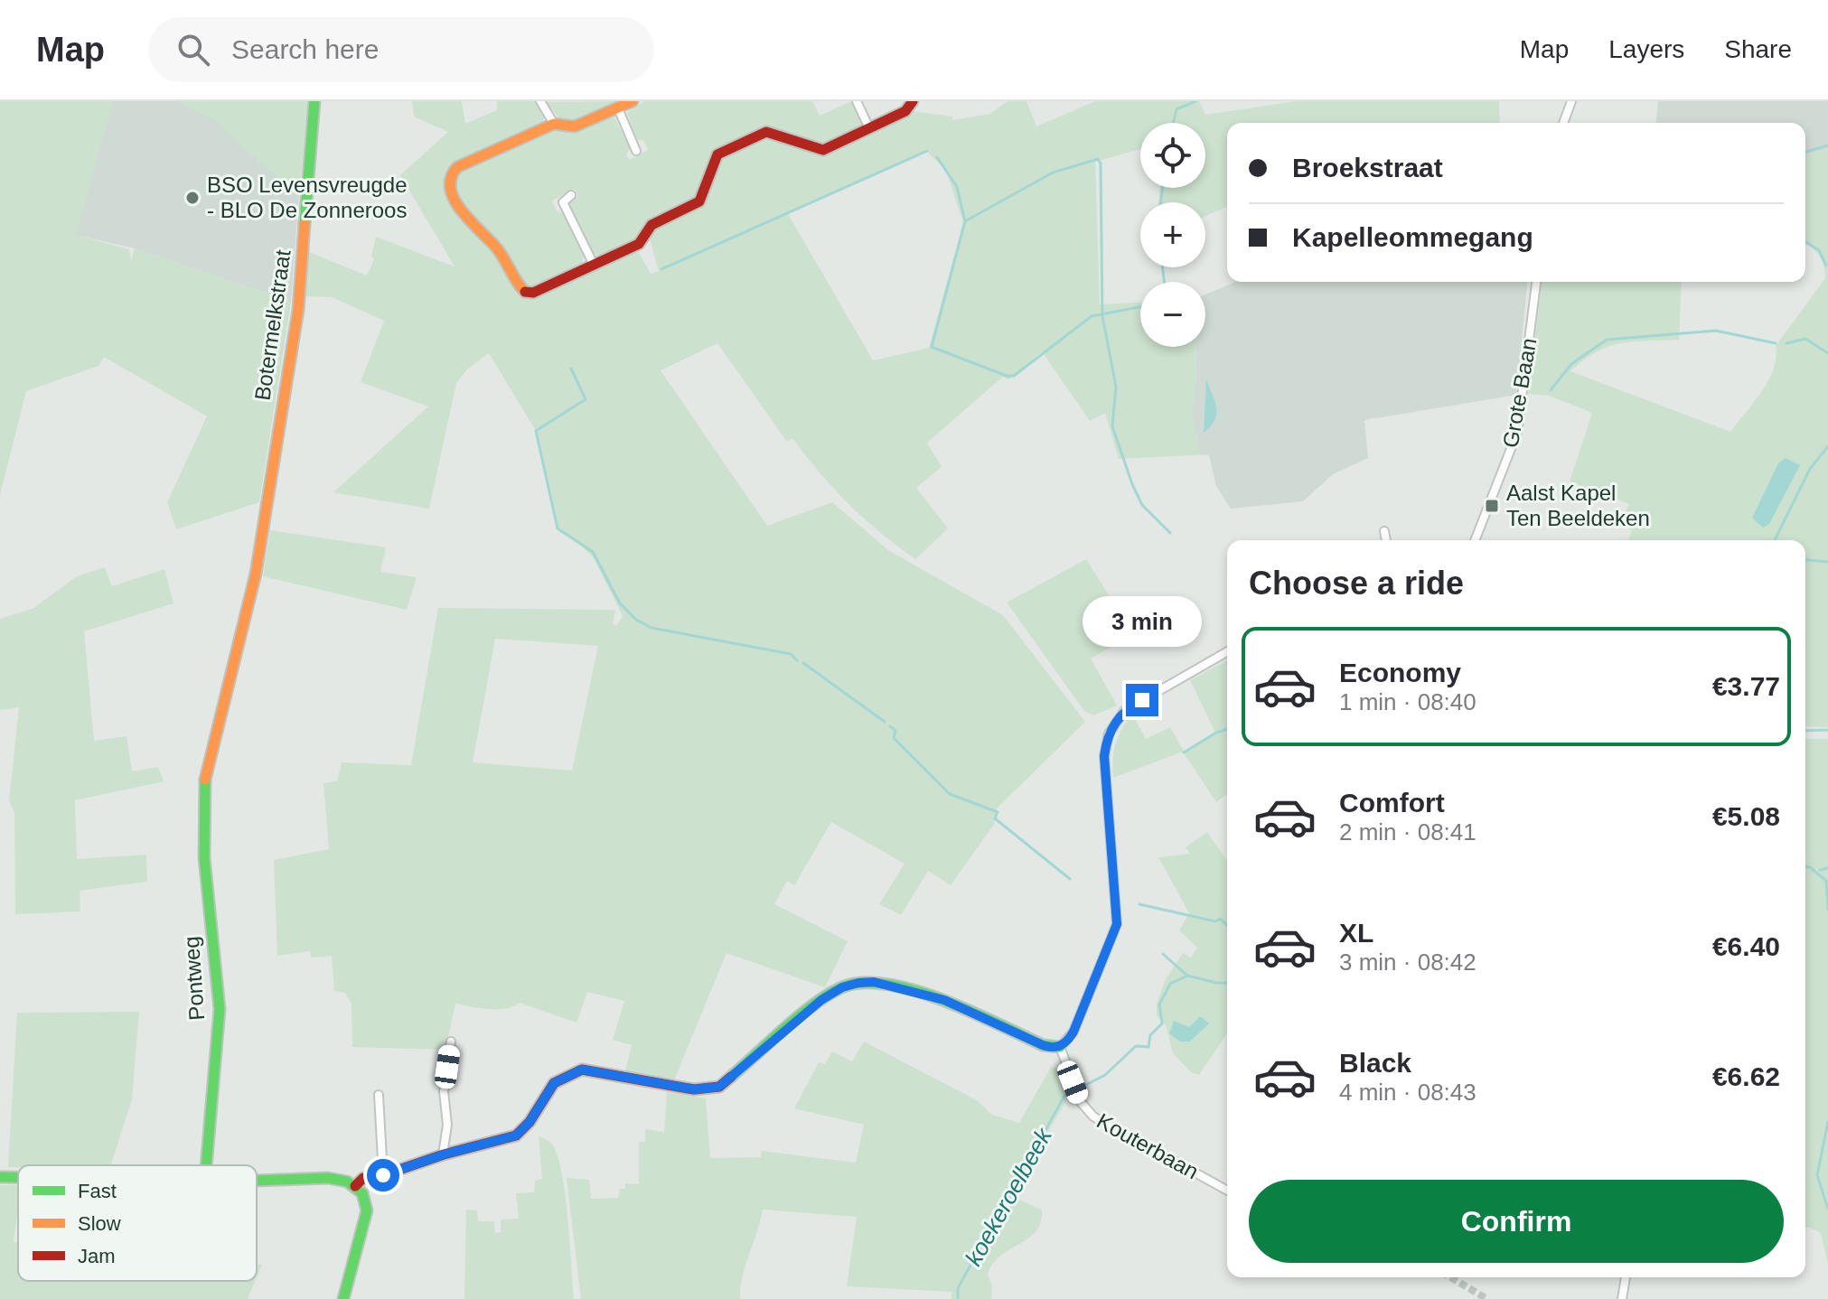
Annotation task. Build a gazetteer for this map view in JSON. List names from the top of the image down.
{
  "streets": {
    "street": [
      "Botermelkstraat",
      "Grote Baan",
      "Pontweg",
      "Kouterbaan"
    ]
  },
  "crossings": [
    ["Botermelkstraat", "Pontweg"]
  ],
  "water": ["koekeroelbeek"],
  "places": {
    "other": ["BSO Levensvreugde - BLO De Zonneroos"],
    "transit": ["Aalst Kapel Ten Beeldeken"]
  },
  "legend": ["Fast", "Slow", "Jam"],
  "page": {
    "header": "Map",
    "search": "Search here",
    "nav": ["Map", "Layers", "Share"],
    "map_buttons": ["+", "−"],
    "banner": ["Broekstraat", "Kapelleommegang"],
    "heading": "Choose a ride",
    "bubble": "3 min",
    "list": [
      {
        "name": "Economy",
        "note": "1 min · 08:40",
        "value": "€3.77"
      },
      {
        "name": "Comfort",
        "note": "2 min · 08:41",
        "value": "€5.08"
      },
      {
        "name": "XL",
        "note": "3 min · 08:42",
        "value": "€6.40"
      },
      {
        "name": "Black",
        "note": "4 min · 08:43",
        "value": "€6.62"
      }
    ],
    "buttons": "Confirm"
  }
}
